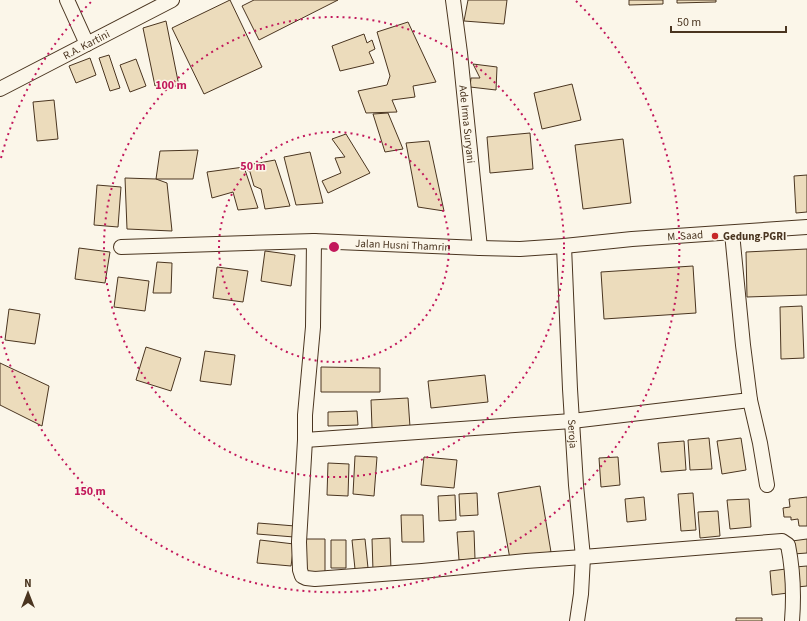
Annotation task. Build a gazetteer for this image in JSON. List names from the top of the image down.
{
  "streets": {
    "street": [
      "R.A. Kartini",
      "Ade Irma Suryani",
      "M. Saad",
      "Jalan Husni Thamrin",
      "Seroja"
    ]
  },
  "crossings": [
    ["Ade Irma Suryani", "Jalan Husni Thamrin"],
    ["M. Saad", "Jalan Husni Thamrin"],
    ["M. Saad", "Seroja"],
    ["Jalan Husni Thamrin", "Seroja"]
  ],
  "places": ["Gedung PGRI"],
  "scale_bar": "50 m",
  "north": "top",
  "rings": ["100 m", "50 m", "150 m"]
}
